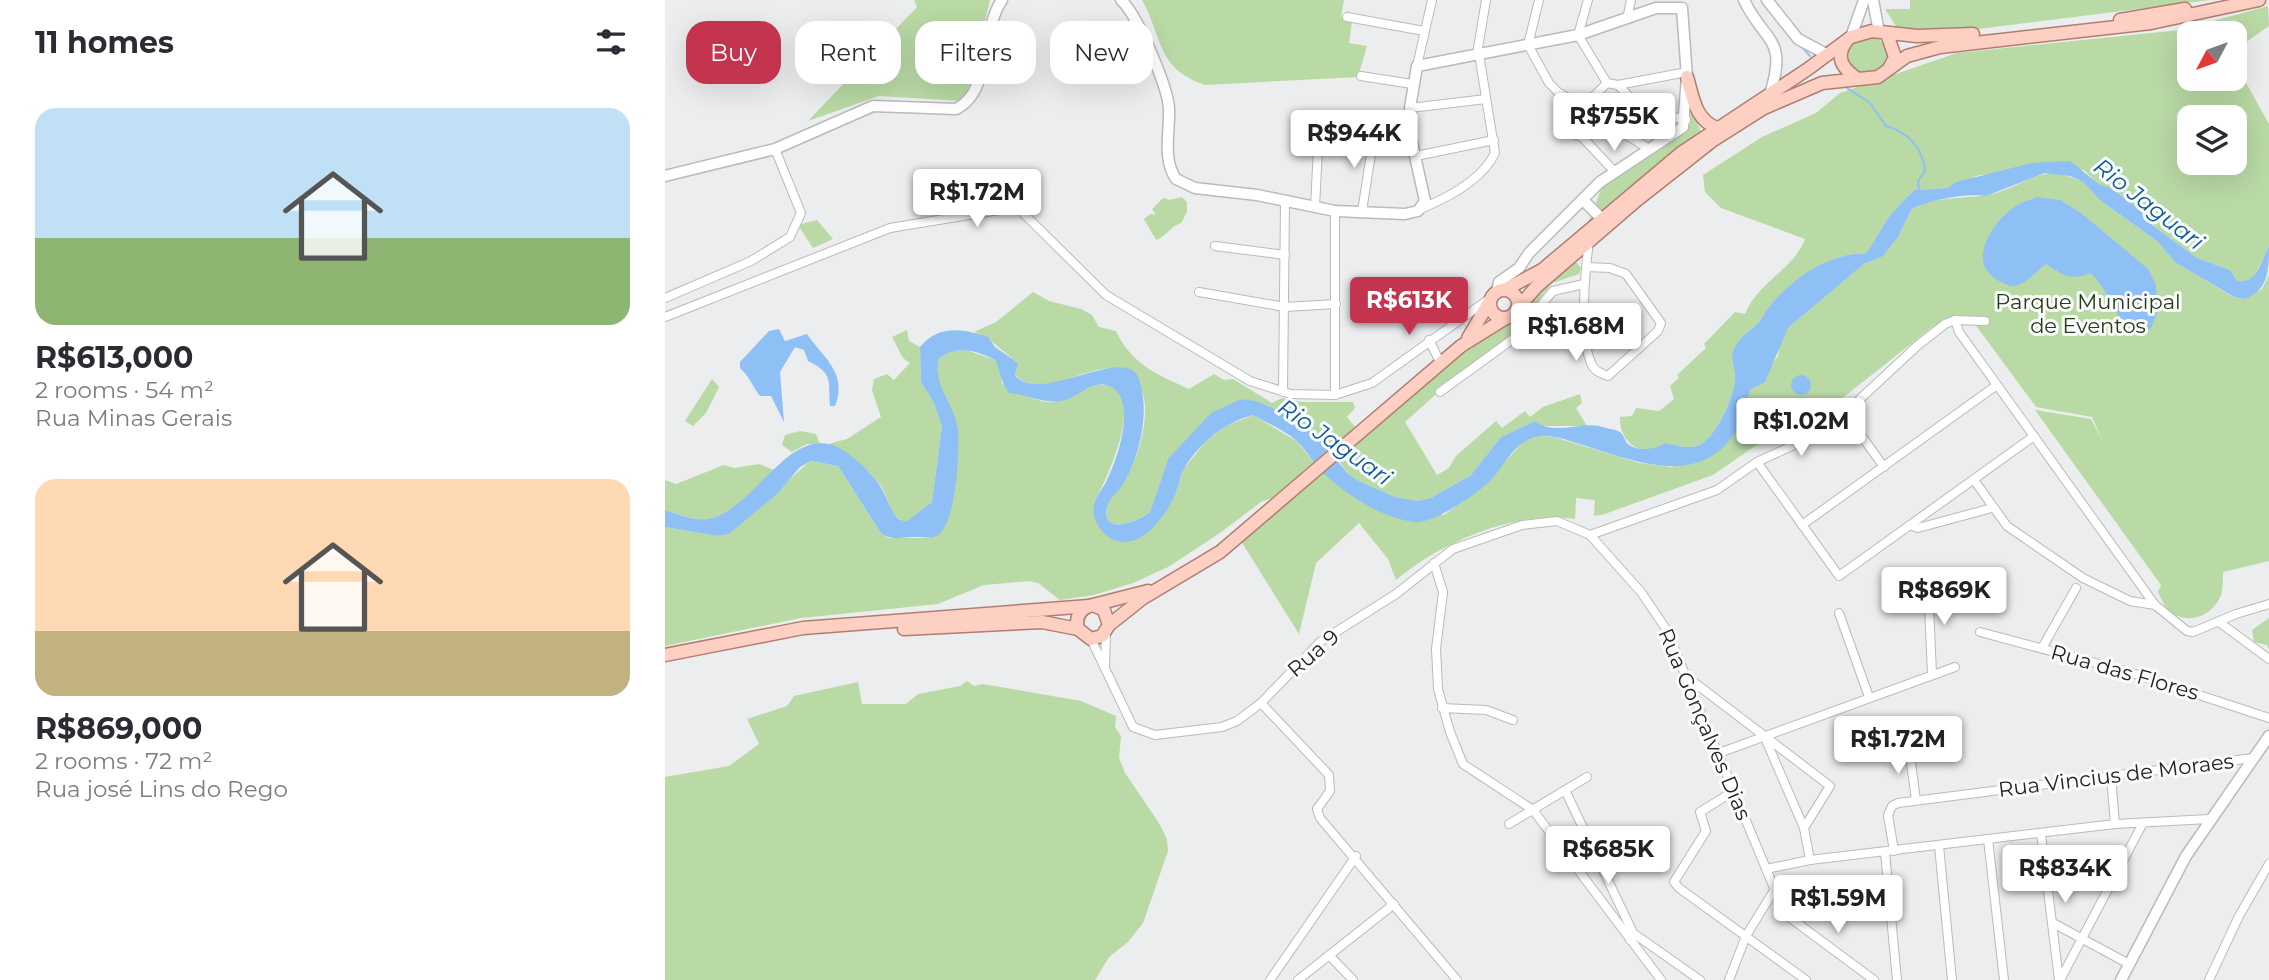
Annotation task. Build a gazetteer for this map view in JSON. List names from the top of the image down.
{
  "streets": {
    "street": [
      "Rua 9",
      "Rua das Flores",
      "Rua Gonçalves Dias",
      "Rua Vincius de Moraes"
    ]
  },
  "crossings": [
    ["Rua 9", "Rua Gonçalves Dias"]
  ],
  "water": ["Rio Jaguari"],
  "parks": ["Parque Municipal de Eventos"],
  "north": "bottom left",
  "page": {
    "heading": "11 homes",
    "chip": [
      "Buy",
      "Rent",
      "Filters",
      "New"
    ],
    "list": [
      {
        "name": "R$613,000",
        "note": "2 rooms · 54 m² · Rua Minas Gerais"
      },
      {
        "name": "R$869,000",
        "note": "2 rooms · 72 m² · Rua josé Lins do Rego"
      }
    ],
    "price": [
      "R$755K",
      "R$944K",
      "R$1.72M",
      "R$613K",
      "R$1.68M",
      "R$1.02M",
      "R$869K",
      "R$1.72M",
      "R$685K",
      "R$834K",
      "R$1.59M"
    ]
  }
}
